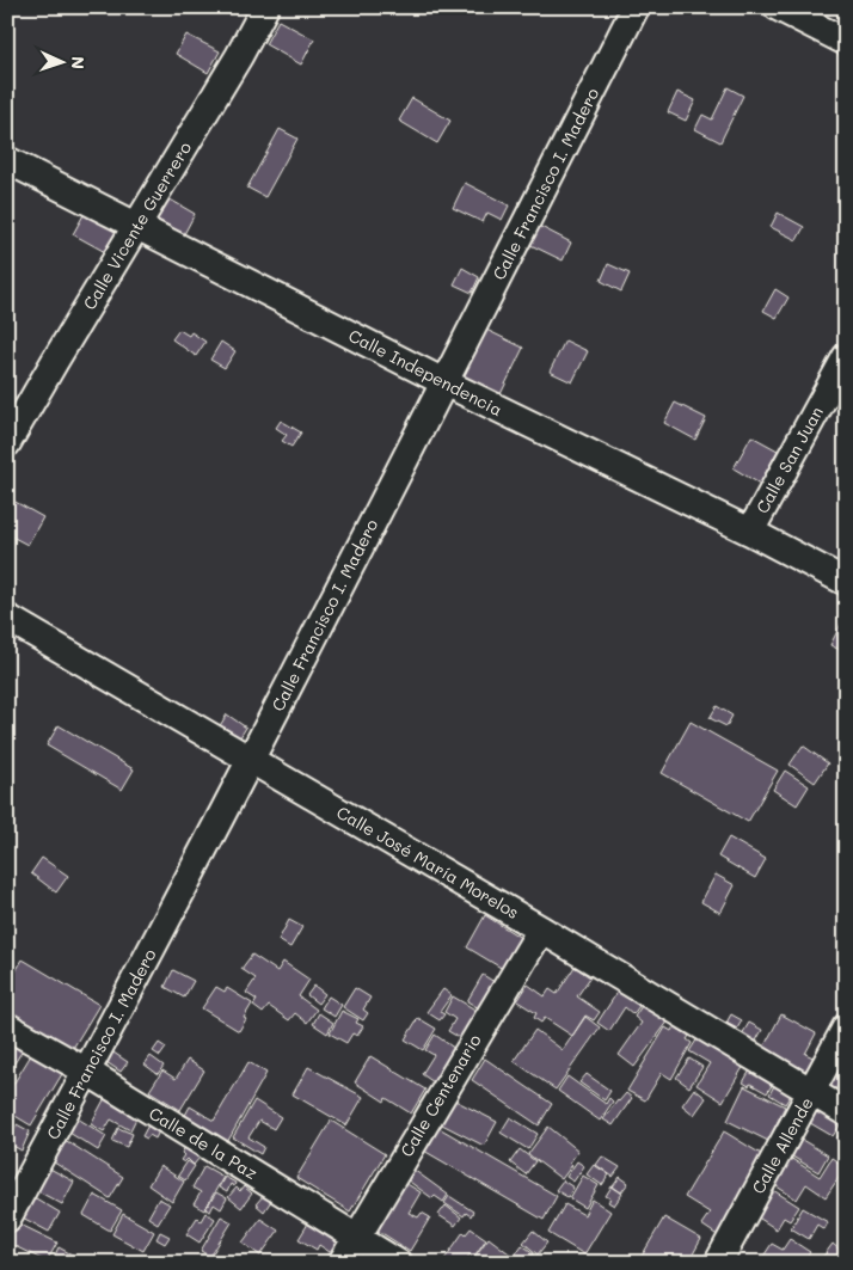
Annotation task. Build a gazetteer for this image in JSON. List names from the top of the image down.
{
  "streets": {
    "street": [
      "Calle Francisco I. Madero",
      "Calle Vicente Guerrero",
      "Calle Independencia",
      "Calle San Juan",
      "Calle José María Morelos",
      "Calle Centenario",
      "Calle de la Paz",
      "Calle Allende"
    ]
  },
  "crossings": [
    ["Calle Francisco I. Madero", "Calle Independencia"],
    ["Calle Francisco I. Madero", "Calle José María Morelos"],
    ["Calle Francisco I. Madero", "Calle de la Paz"],
    ["Calle Vicente Guerrero", "Calle Independencia"],
    ["Calle Independencia", "Calle San Juan"],
    ["Calle José María Morelos", "Calle Centenario"],
    ["Calle José María Morelos", "Calle Allende"],
    ["Calle Centenario", "Calle de la Paz"]
  ],
  "north": "right"
}
